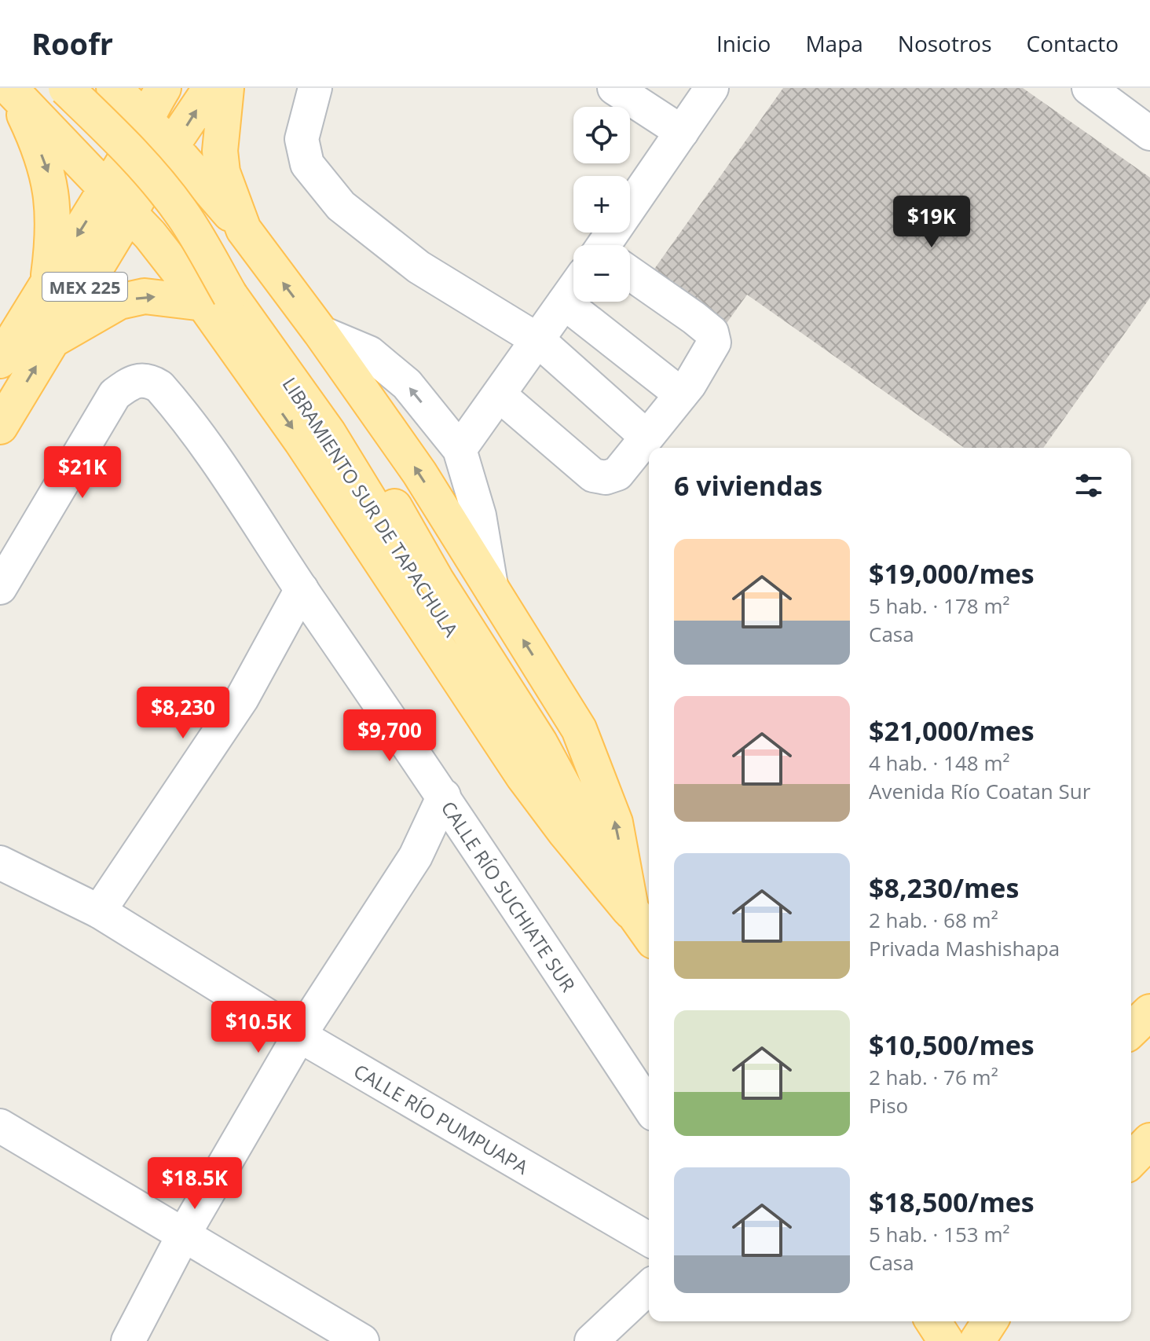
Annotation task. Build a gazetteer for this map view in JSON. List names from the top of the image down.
{
  "streets": {
    "main road": ["MEX 225", "LIBRAMIENTO SUR DE TAPACHULA"],
    "street": ["CALLE RÍO SUCHIATE SUR", "CALLE RÍO PUMPUAPA"]
  },
  "page": {
    "header": "Roofr",
    "nav": [
      "Inicio",
      "Mapa",
      "Nosotros",
      "Contacto"
    ],
    "map_buttons": ["+", "−"],
    "price": [
      "$19K",
      "$21K",
      "$8,230",
      "$9,700",
      "$10.5K",
      "$18.5K"
    ],
    "heading": "6 viviendas",
    "list": [
      {
        "name": "$19,000/mes",
        "note": "5 hab. · 178 m² · Casa"
      },
      {
        "name": "$21,000/mes",
        "note": "4 hab. · 148 m² · Avenida Río Coatan Sur"
      },
      {
        "name": "$8,230/mes",
        "note": "2 hab. · 68 m² · Privada Mashishapa"
      },
      {
        "name": "$10,500/mes",
        "note": "2 hab. · 76 m² · Piso"
      },
      {
        "name": "$18,500/mes",
        "note": "5 hab. · 153 m² · Casa"
      }
    ]
  }
}
